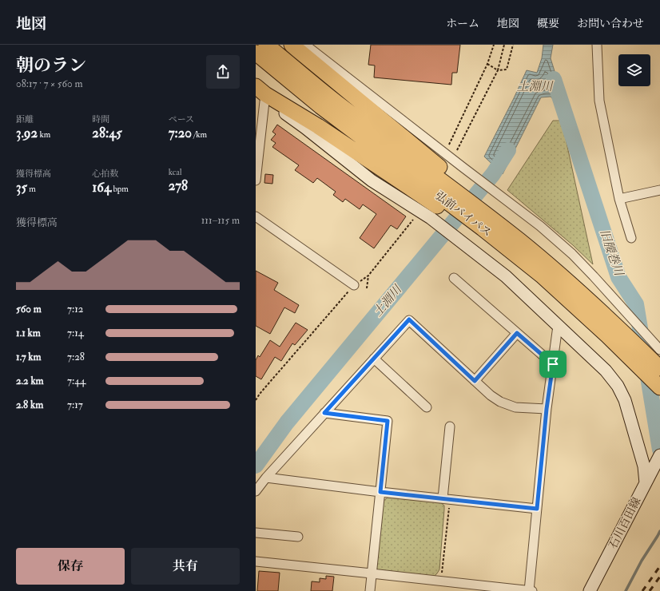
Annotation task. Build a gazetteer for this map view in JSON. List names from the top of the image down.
{
  "streets": {
    "highway": ["弘前バイパス"],
    "street": ["石川百田線"]
  },
  "water": ["土淵川", "旧腰巻川"],
  "page": {
    "header": "地図",
    "nav": [
      "ホーム",
      "地図",
      "概要",
      "お問い合わせ"
    ],
    "heading": ["朝のラン", "08:17 · 7 × 560 m"],
    "stats": [
      ["距離", "3.92 km"],
      ["時間", "28:45"],
      ["ペース", "7:20 /km"],
      ["獲得標高", "35 m"],
      ["心拍数", "164 bpm"],
      ["kcal", "278"]
    ],
    "chart": ["獲得標高", "111–115 m"],
    "list": [
      {
        "name": "560 m",
        "note": "7:12"
      },
      {
        "name": "1.1 km",
        "note": "7:14"
      },
      {
        "name": "1.7 km",
        "note": "7:28"
      },
      {
        "name": "2.2 km",
        "note": "7:44"
      },
      {
        "name": "2.8 km",
        "note": "7:17"
      }
    ],
    "buttons": ["保存", "共有"]
  }
}
